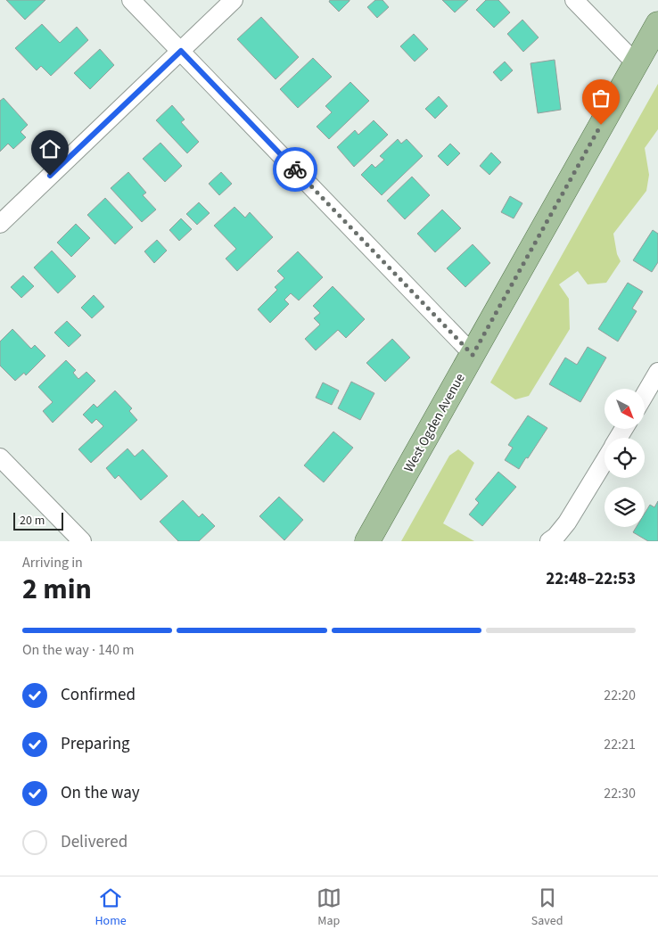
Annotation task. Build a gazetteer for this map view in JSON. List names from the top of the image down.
{
  "streets": {
    "main road": ["West Ogden Avenue"]
  },
  "scale_bar": "20 m",
  "north": "bottom right",
  "page": {
    "scale": "20 m",
    "heading": ["2 min", "Arriving in", "22:48–22:53"],
    "bar": "On the way · 140 m",
    "list": [
      ["Confirmed", "22:20"],
      ["Preparing", "22:21"],
      ["On the way", "22:30"],
      "Delivered"
    ],
    "tabs": ["Home", "Map", "Saved"]
  }
}
